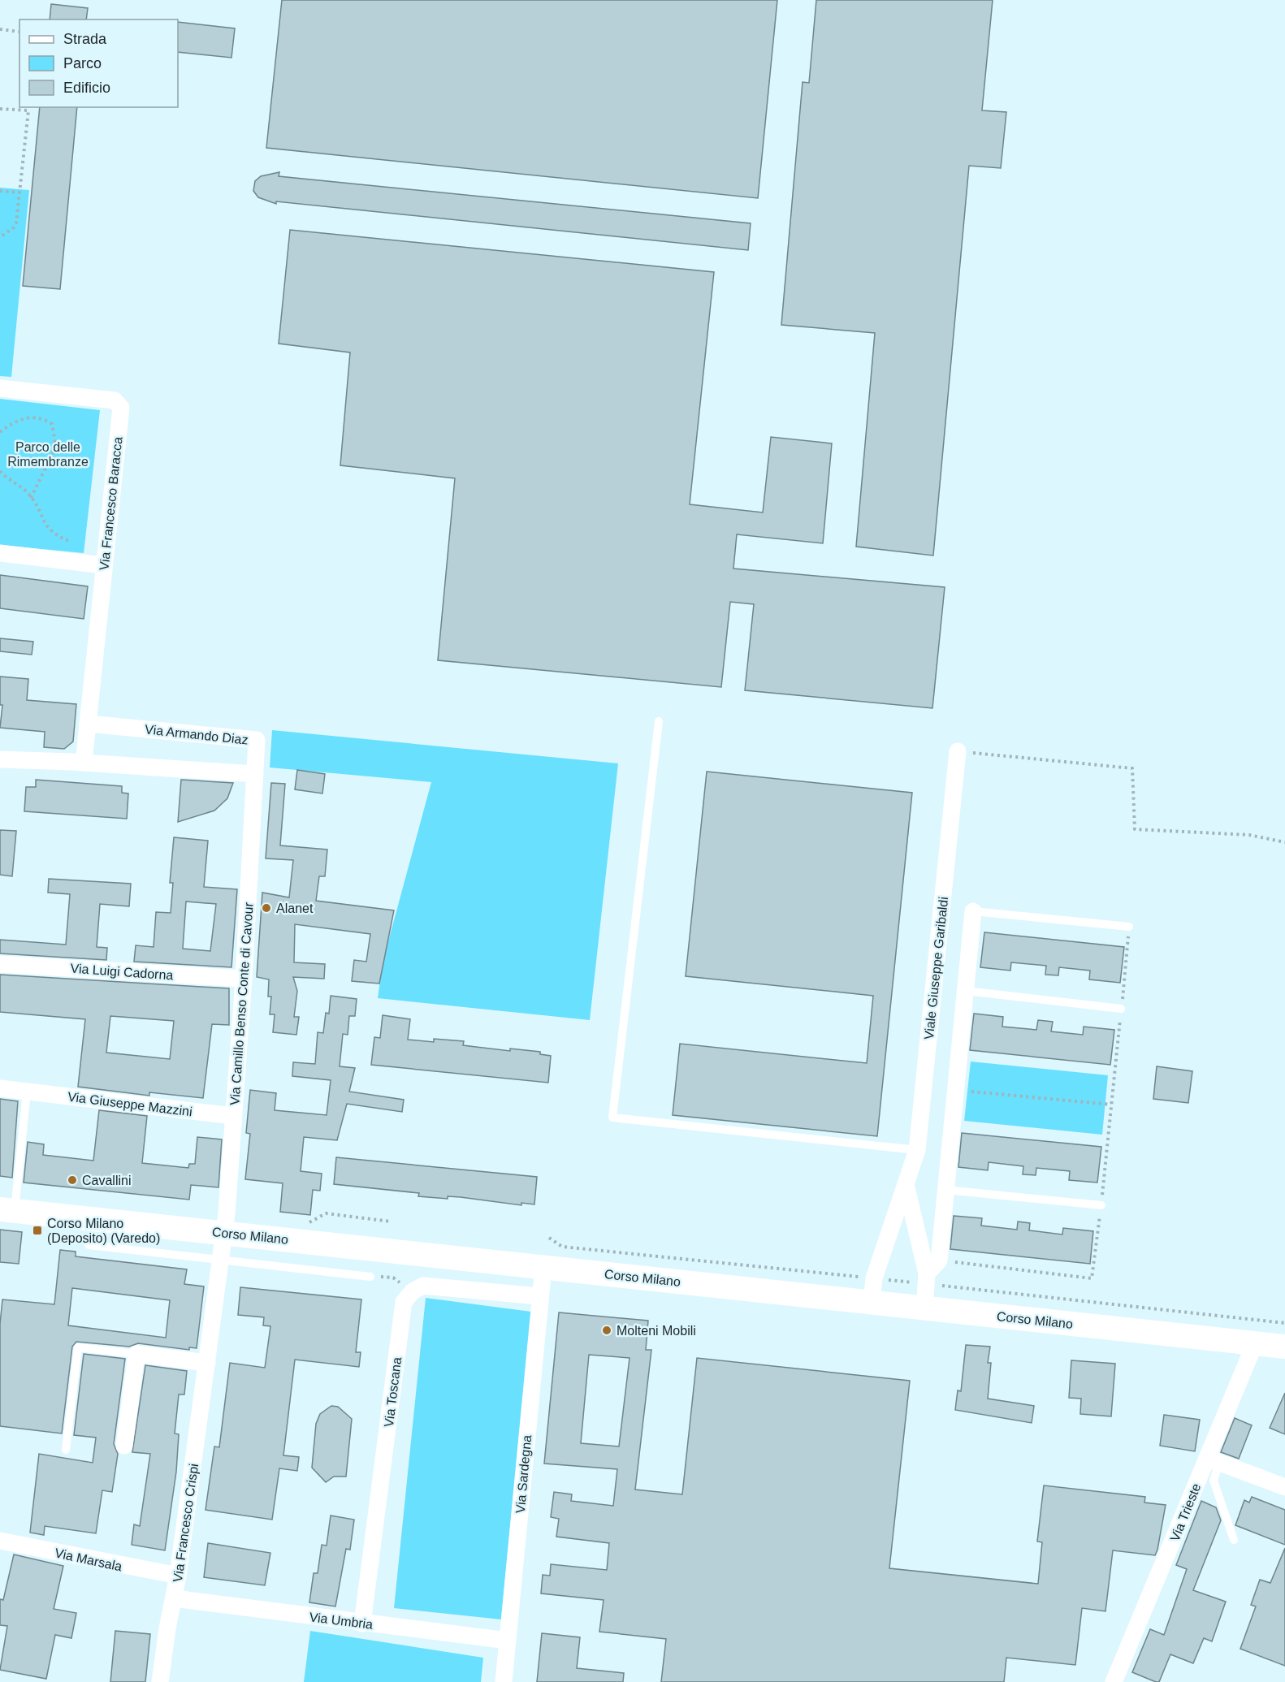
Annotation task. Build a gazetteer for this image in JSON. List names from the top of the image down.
{
  "streets": {
    "main road": ["Corso Milano"],
    "street": [
      "Via Francesco Baracca",
      "Via Armando Diaz",
      "Viale Giuseppe Garibaldi",
      "Via Luigi Cadorna",
      "Via Camillo Benso Conte di Cavour",
      "Via Giuseppe Mazzini",
      "Via Toscana",
      "Via Sardegna",
      "Via Trieste",
      "Via Francesco Crispi",
      "Via Marsala",
      "Via Umbria"
    ]
  },
  "crossings": [
    ["Via Francesco Baracca", "Via Armando Diaz"],
    ["Via Armando Diaz", "Via Camillo Benso Conte di Cavour"],
    ["Viale Giuseppe Garibaldi", "Corso Milano"],
    ["Via Luigi Cadorna", "Via Camillo Benso Conte di Cavour"],
    ["Via Camillo Benso Conte di Cavour", "Via Giuseppe Mazzini"],
    ["Via Camillo Benso Conte di Cavour", "Corso Milano"],
    ["Via Camillo Benso Conte di Cavour", "Via Francesco Crispi"],
    ["Corso Milano", "Via Sardegna"],
    ["Corso Milano", "Via Trieste"],
    ["Corso Milano", "Via Francesco Crispi"],
    ["Via Toscana", "Via Umbria"],
    ["Via Sardegna", "Via Umbria"],
    ["Via Francesco Crispi", "Via Marsala"],
    ["Via Francesco Crispi", "Via Umbria"]
  ],
  "parks": ["Parco delle Rimembranze"],
  "places": {
    "other": ["Alanet", "Cavallini", "Molteni Mobili"],
    "transit": ["Corso Milano (Deposito) (Varedo)"]
  },
  "legend": ["Strada", "Parco", "Edificio"]
}
